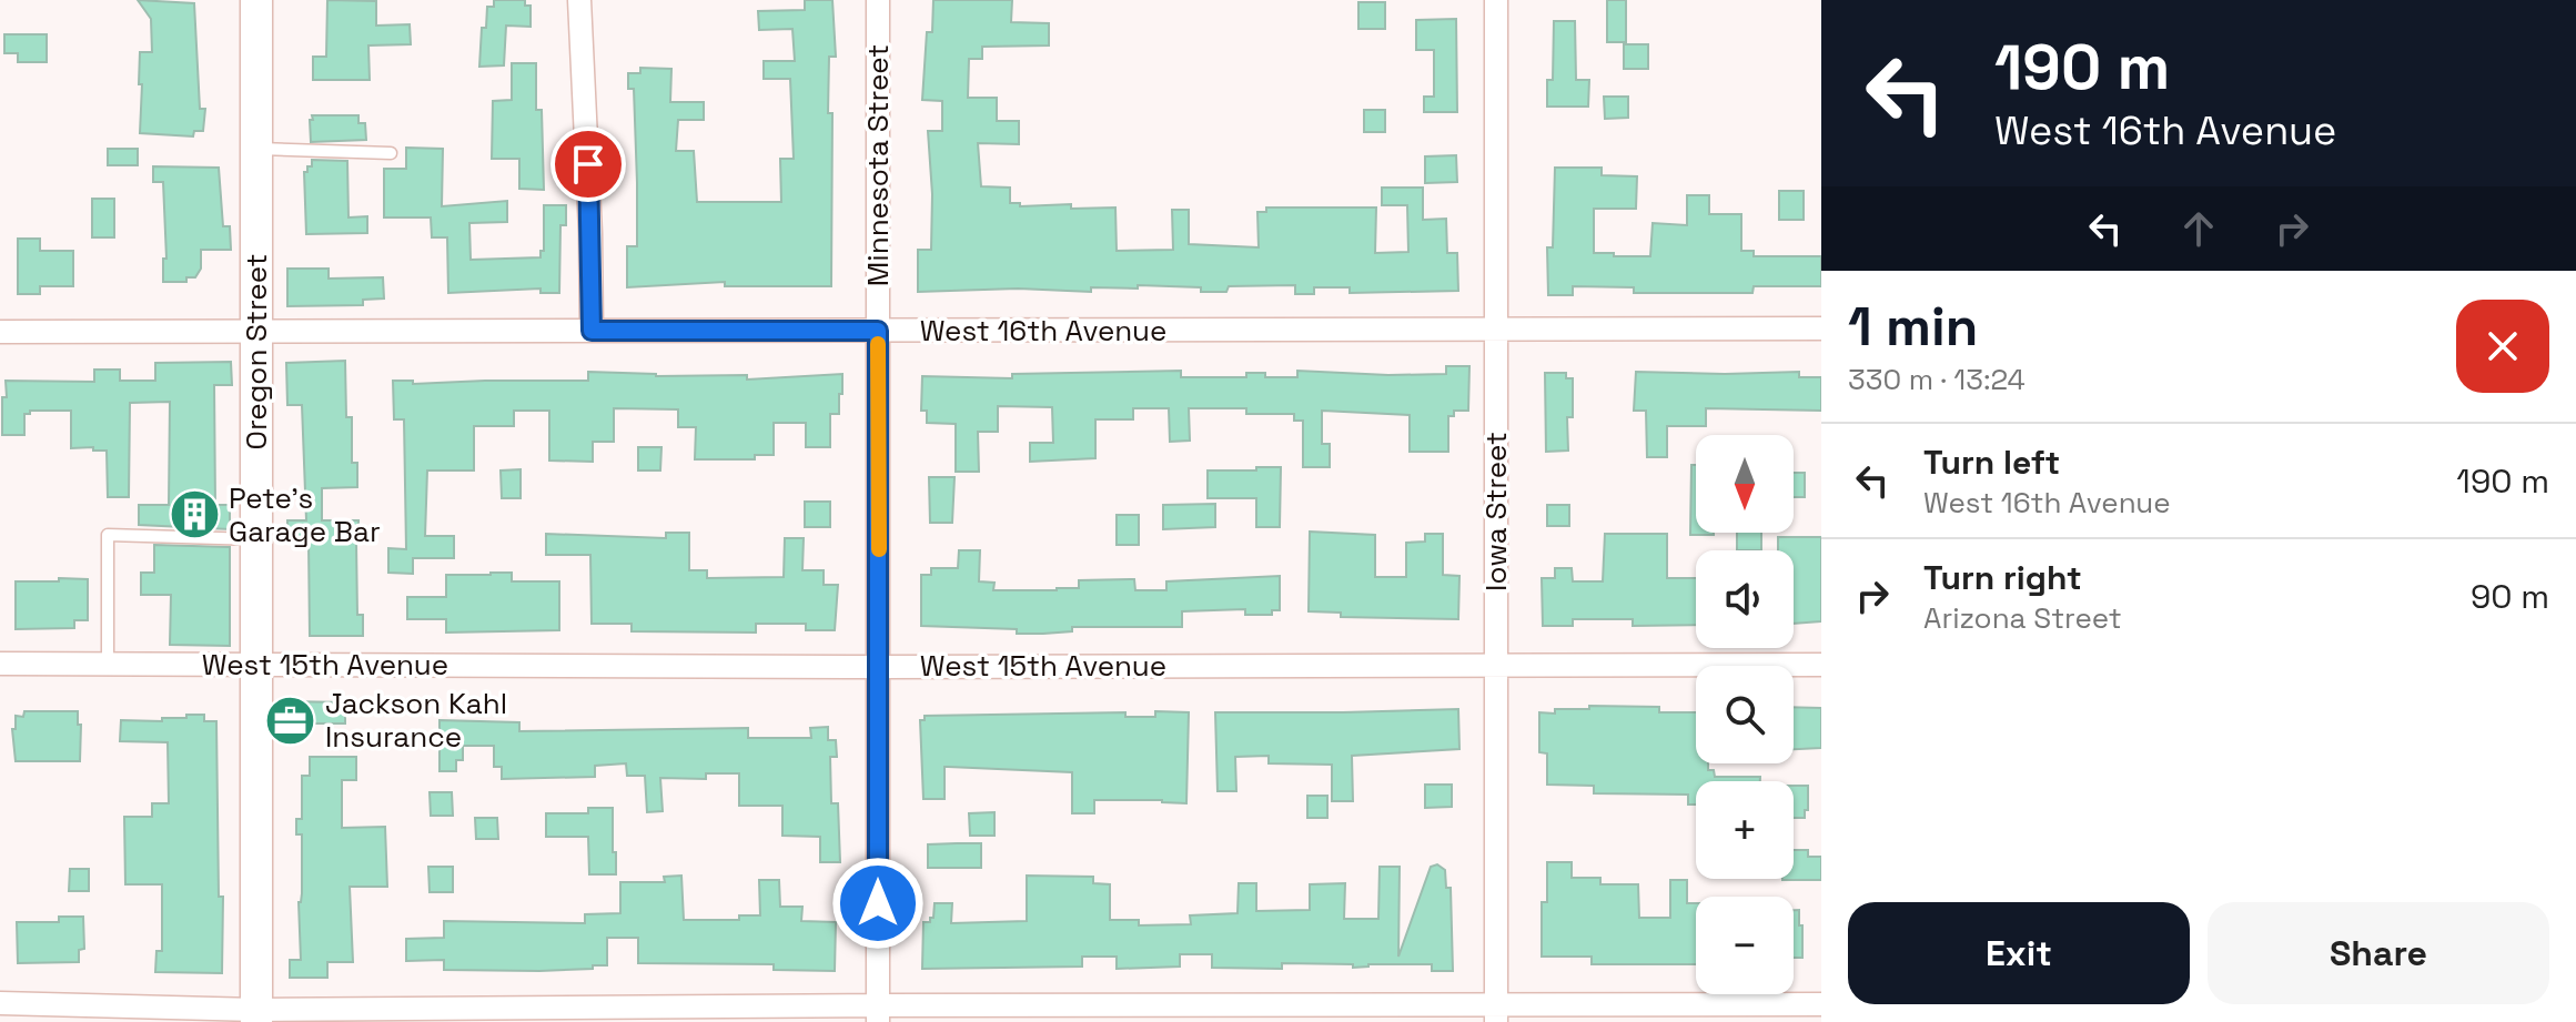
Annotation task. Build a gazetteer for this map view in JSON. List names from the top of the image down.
{
  "streets": {
    "main road": ["Oregon Street"],
    "street": [
      "Minnesota Street",
      "West 16th Avenue",
      "Iowa Street",
      "West 15th Avenue"
    ]
  },
  "crossings": [
    ["Minnesota Street", "West 16th Avenue"],
    ["Minnesota Street", "West 15th Avenue"],
    ["West 16th Avenue", "Oregon Street"],
    ["West 16th Avenue", "Iowa Street"],
    ["Oregon Street", "West 15th Avenue"],
    ["Iowa Street", "West 15th Avenue"]
  ],
  "places": {
    "building": ["Pete's Garage Bar"],
    "office": ["Jackson Kahl Insurance"]
  },
  "north": "bottom",
  "page": {
    "turn": ["190 m", "West 16th Avenue"],
    "heading": ["1 min", "330 m · 13:24"],
    "list": [
      {
        "name": "Turn left",
        "note": "West 16th Avenue",
        "value": "190 m"
      },
      {
        "name": "Turn right",
        "note": "Arizona Street",
        "value": "90 m"
      }
    ],
    "map_buttons": ["+", "−"],
    "buttons": ["Exit", "Share"]
  }
}
